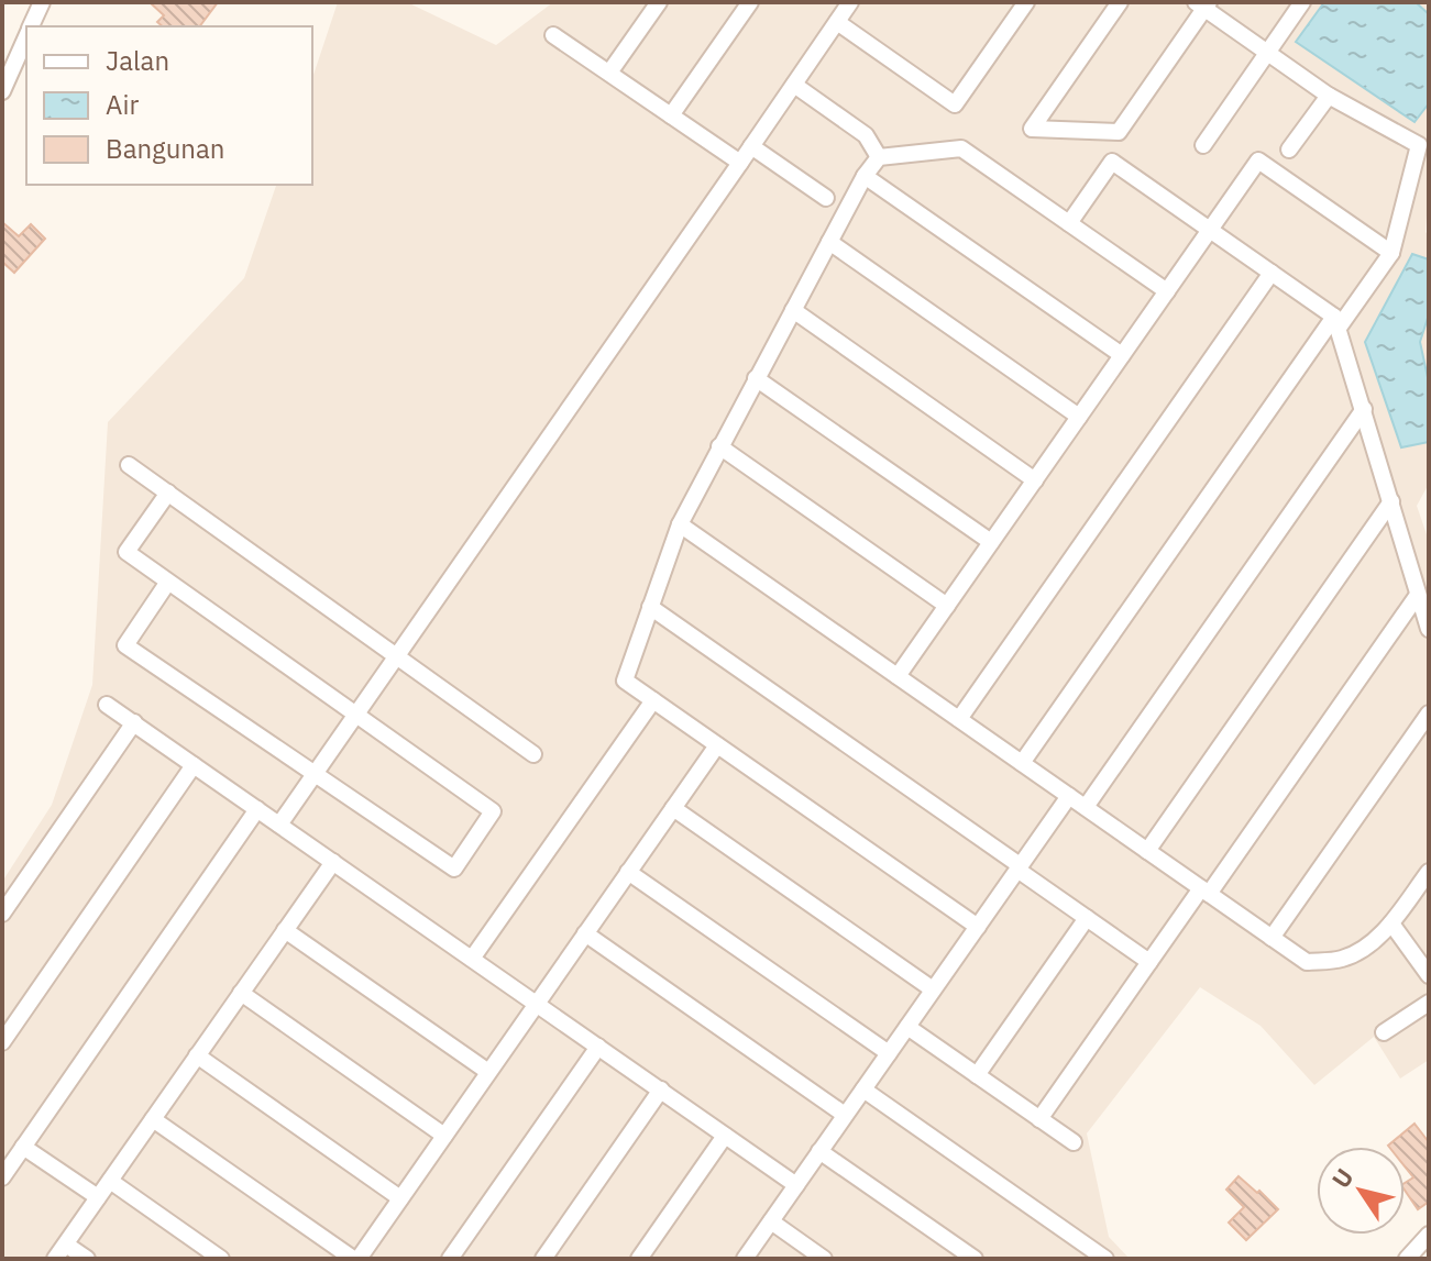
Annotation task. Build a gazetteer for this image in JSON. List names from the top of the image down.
{
  "legend": ["Jalan", "Air", "Bangunan"],
  "north": "top left"
}
